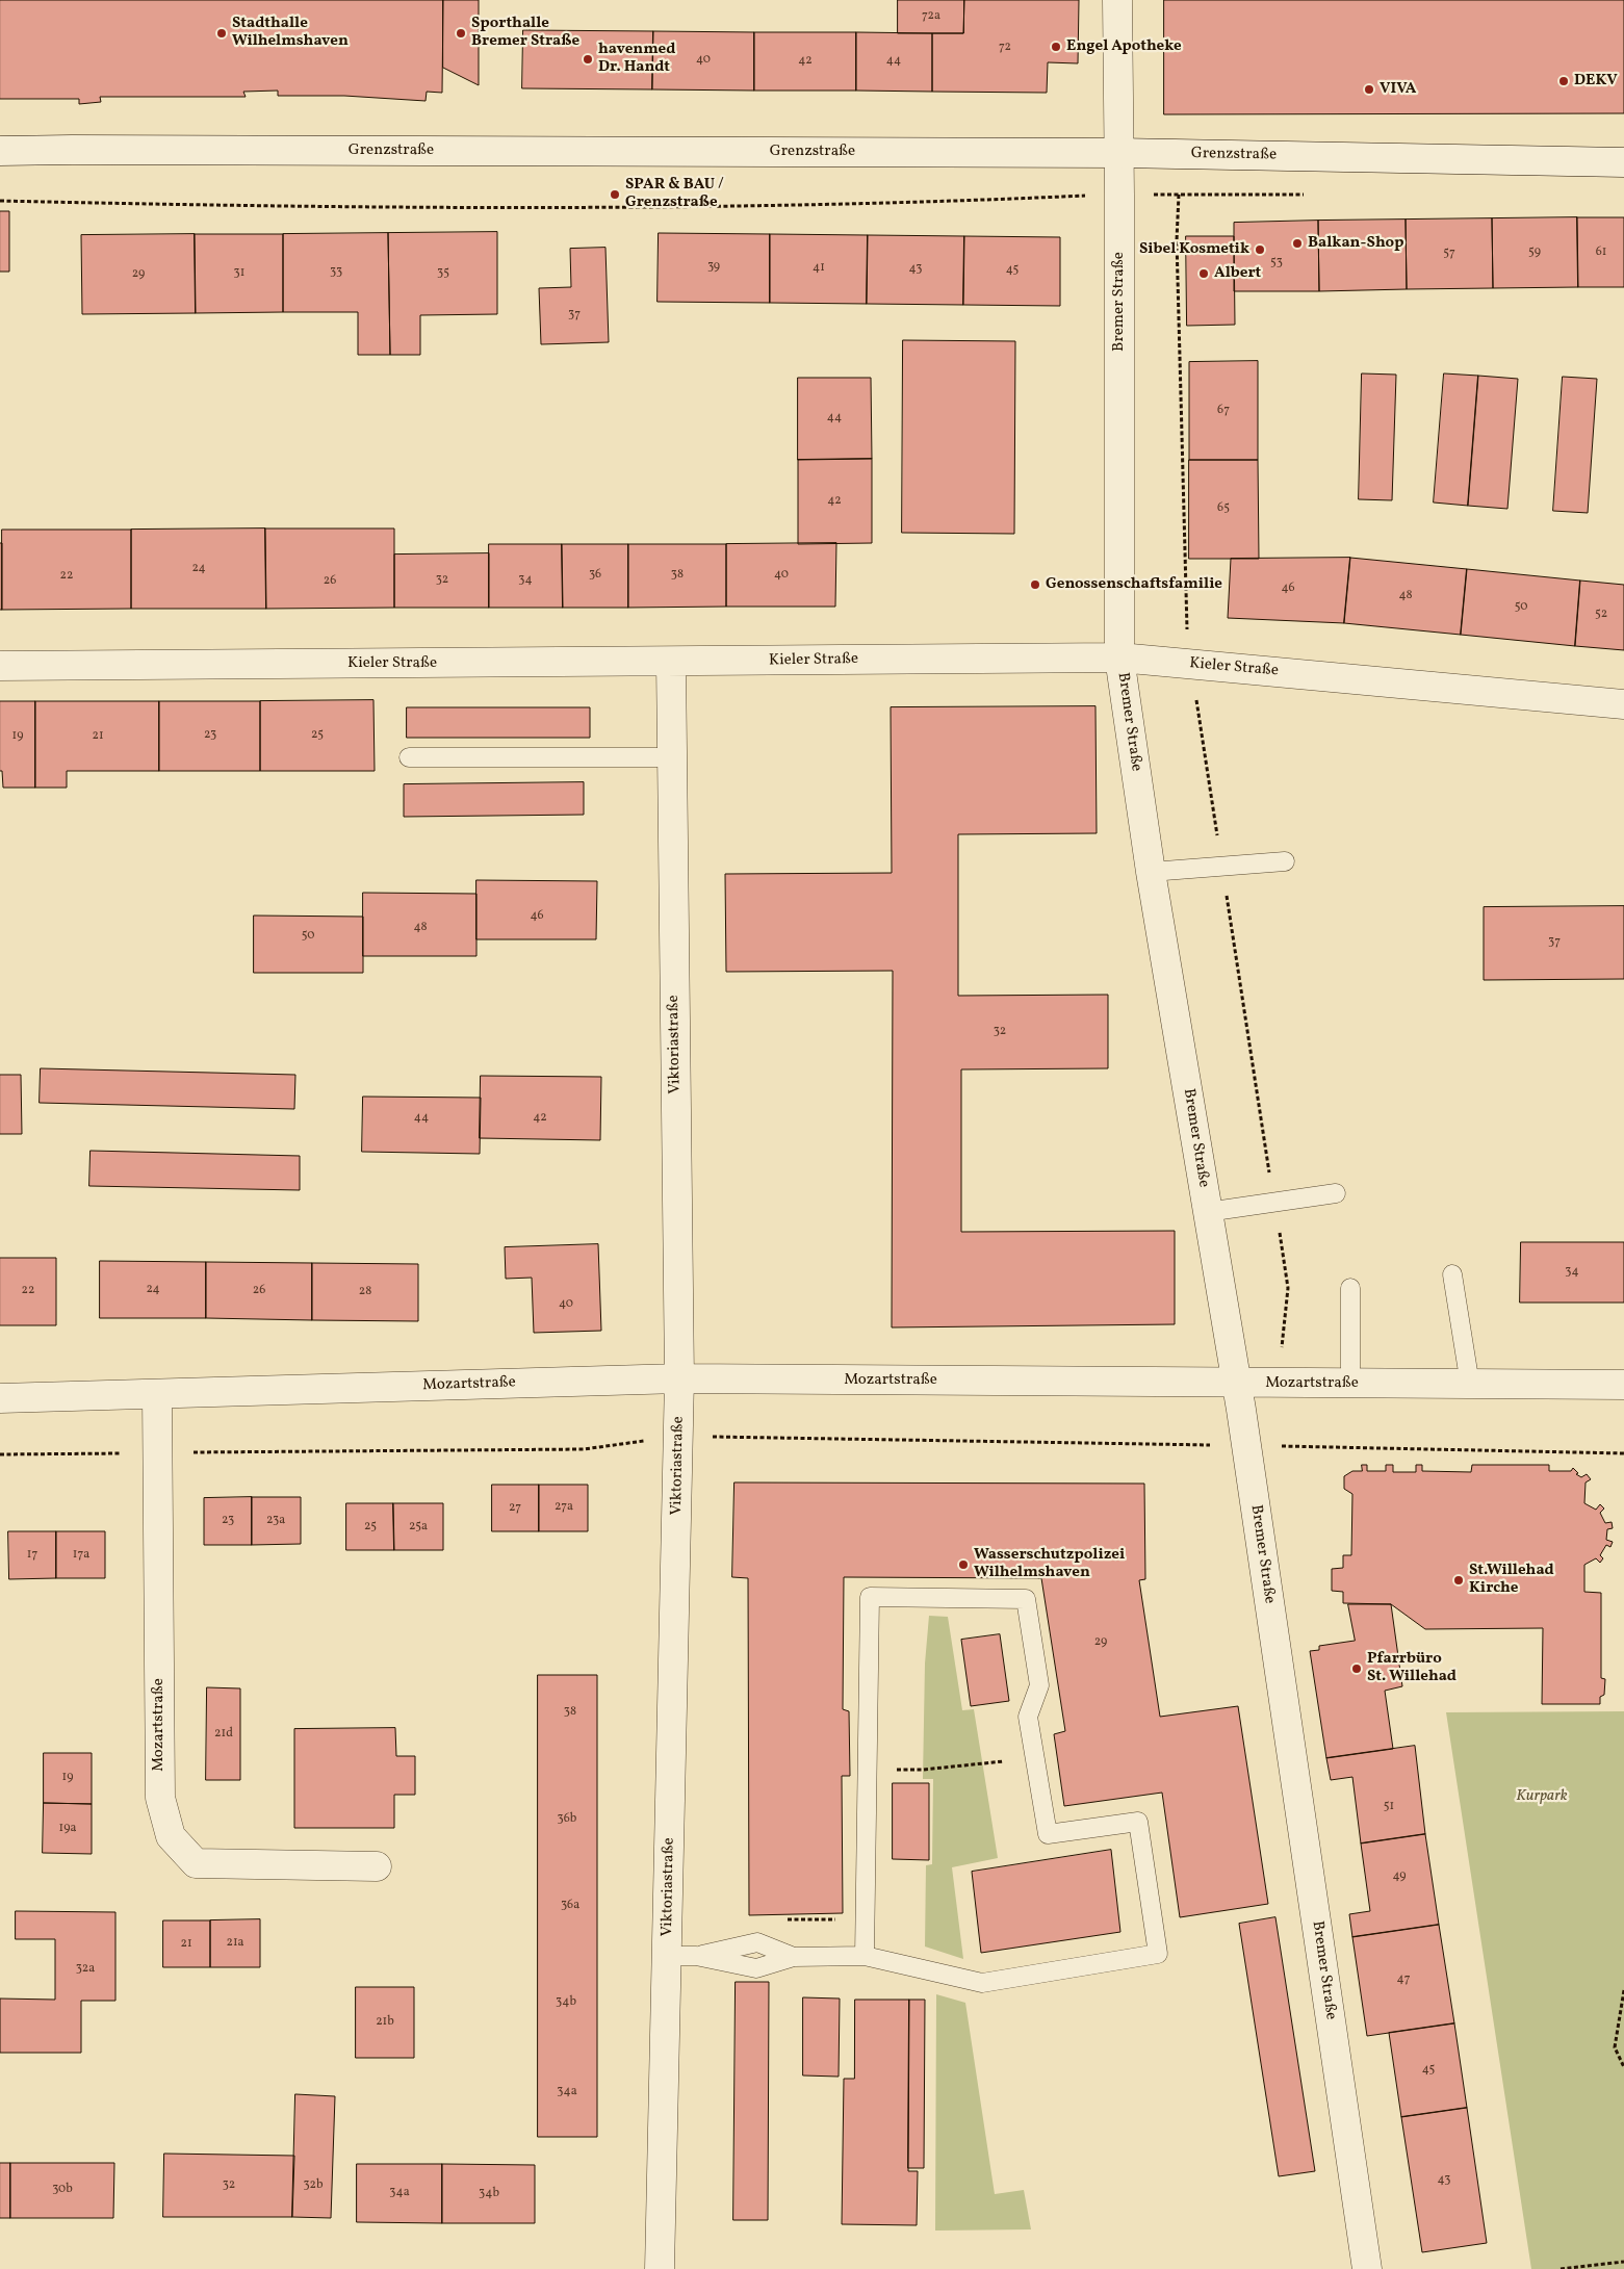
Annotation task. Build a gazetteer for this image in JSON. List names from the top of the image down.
{
  "streets": {
    "street": [
      "Grenzstraße",
      "Bremer Straße",
      "Kieler Straße",
      "Viktoriastraße",
      "Mozartstraße"
    ]
  },
  "crossings": [
    ["Grenzstraße", "Bremer Straße"],
    ["Bremer Straße", "Kieler Straße"],
    ["Bremer Straße", "Mozartstraße"],
    ["Kieler Straße", "Viktoriastraße"],
    ["Viktoriastraße", "Mozartstraße"]
  ],
  "parks": ["Kurpark"],
  "places": [
    "Stadthalle Wilhelmshaven",
    "Sporthalle Bremer Straße",
    "Engel Apotheke",
    "havenmed Dr. Handt",
    "DEKV",
    "VIVA",
    "SPAR & BAU / Grenzstraße",
    "Balkan-Shop",
    "Sibel Kosmetik",
    "Albert",
    "Genossenschaftsfamilie",
    "Wasserschutzpolizei Wilhelmshaven",
    "St.Willehad Kirche",
    "Pfarrbüro St. Willehad"
  ],
  "house_numbers": [
    "72a",
    "72",
    "40",
    "42",
    "44",
    "59",
    "61",
    "57",
    "53",
    "39",
    "41",
    "43",
    "45",
    "33",
    "31",
    "35",
    "29",
    "37",
    "67",
    "44",
    "42",
    "65",
    "24",
    "36",
    "38",
    "40",
    "22",
    "32",
    "34",
    "26",
    "46",
    "48",
    "50",
    "52",
    "23",
    "25",
    "19",
    "21",
    "46",
    "48",
    "50",
    "37",
    "32",
    "44",
    "42",
    "34",
    "24",
    "22",
    "26",
    "28",
    "40",
    "27a",
    "27",
    "23",
    "23a",
    "25",
    "25a",
    "17",
    "17a",
    "29",
    "38",
    "21d",
    "19",
    "51",
    "36b",
    "19a",
    "49",
    "36a",
    "21a",
    "21",
    "32a",
    "47",
    "34b",
    "21b",
    "45",
    "34a",
    "43",
    "32",
    "32b",
    "30b",
    "34a",
    "34b"
  ]
}
